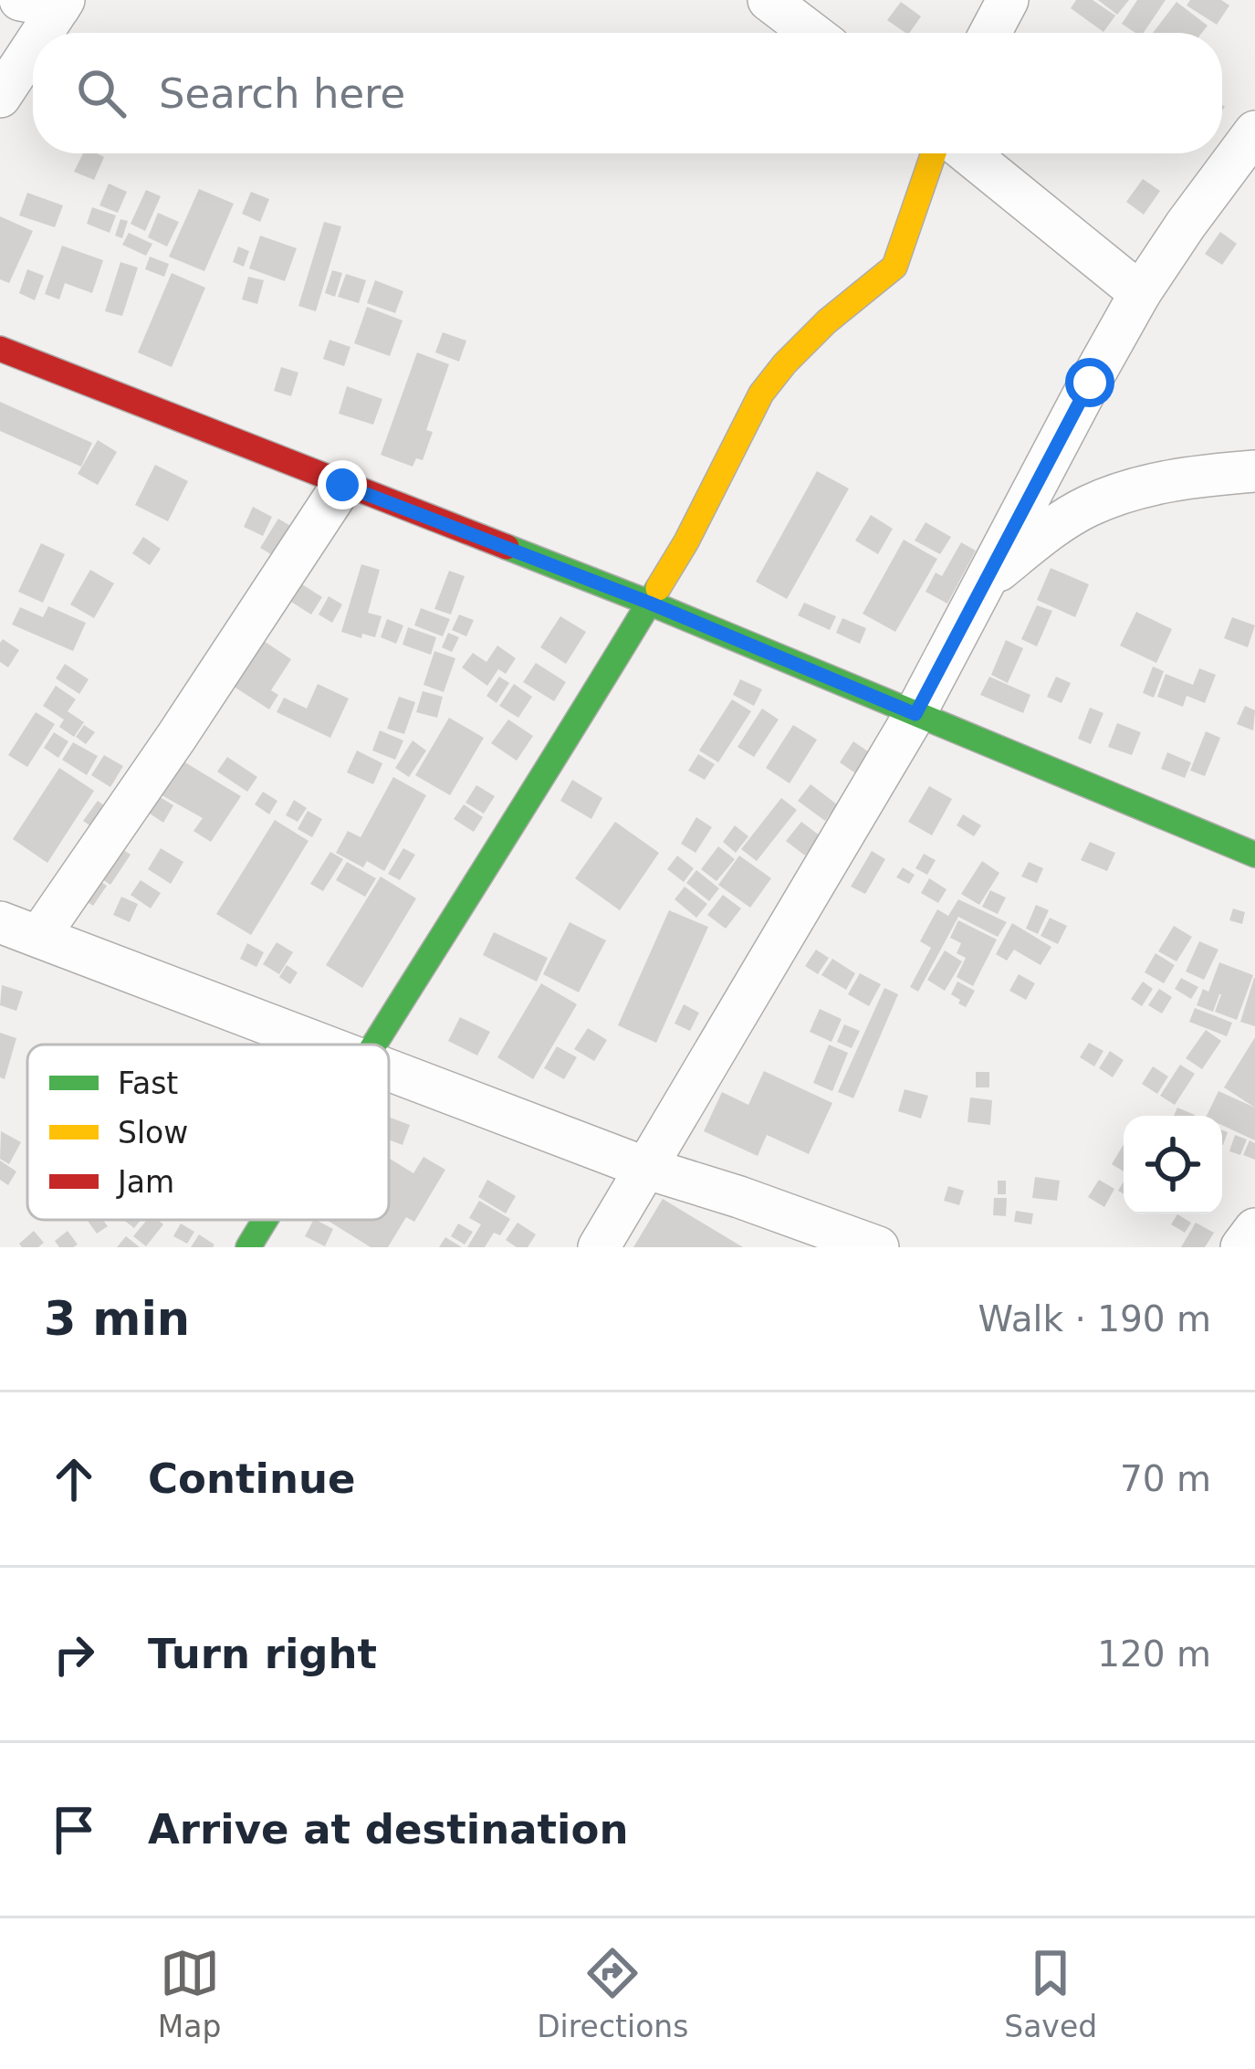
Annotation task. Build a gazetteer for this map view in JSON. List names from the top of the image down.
{
  "legend": ["Fast", "Slow", "Jam"],
  "page": {
    "search": "Search here",
    "heading": ["3 min", "Walk · 190 m"],
    "list": [
      ["Continue", "70 m"],
      ["Turn right", "120 m"],
      "Arrive at destination"
    ],
    "nav": ["Map", "Directions", "Saved"]
  }
}
